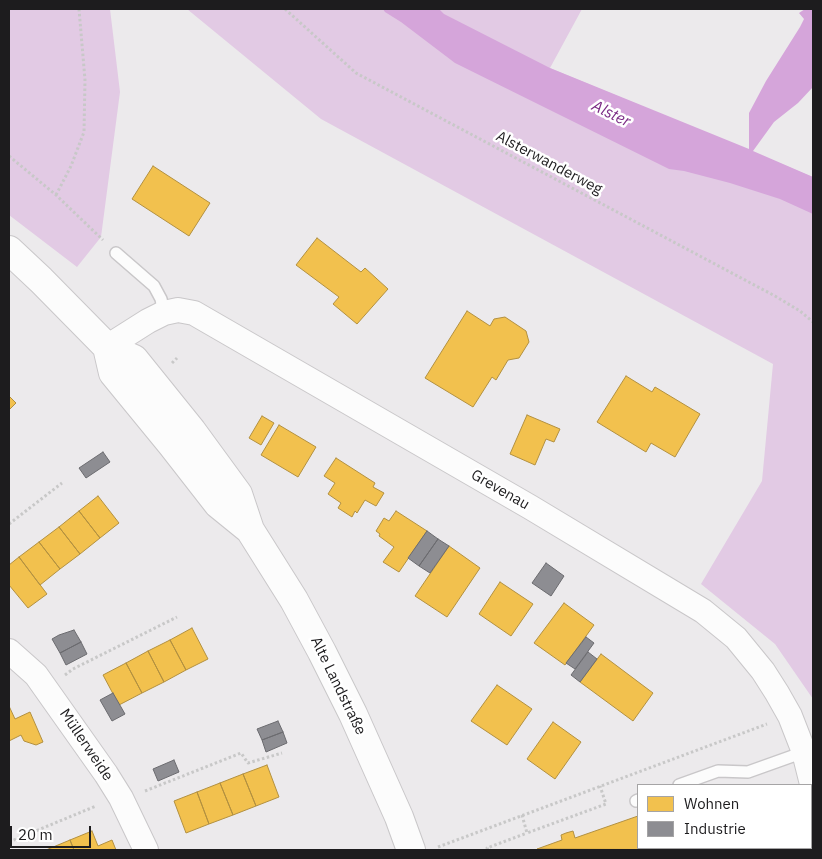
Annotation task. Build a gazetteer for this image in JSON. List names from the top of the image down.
{
  "streets": {
    "main road": ["Alte Landstraße"],
    "street": ["Grevenau", "Müllerweide"],
    "path": ["Alsterwanderweg"]
  },
  "crossings": [
    ["Grevenau", "Alte Landstraße"]
  ],
  "water": ["Alster"],
  "legend": ["Wohnen", "Industrie"],
  "scale_bar": "20 m"
}
